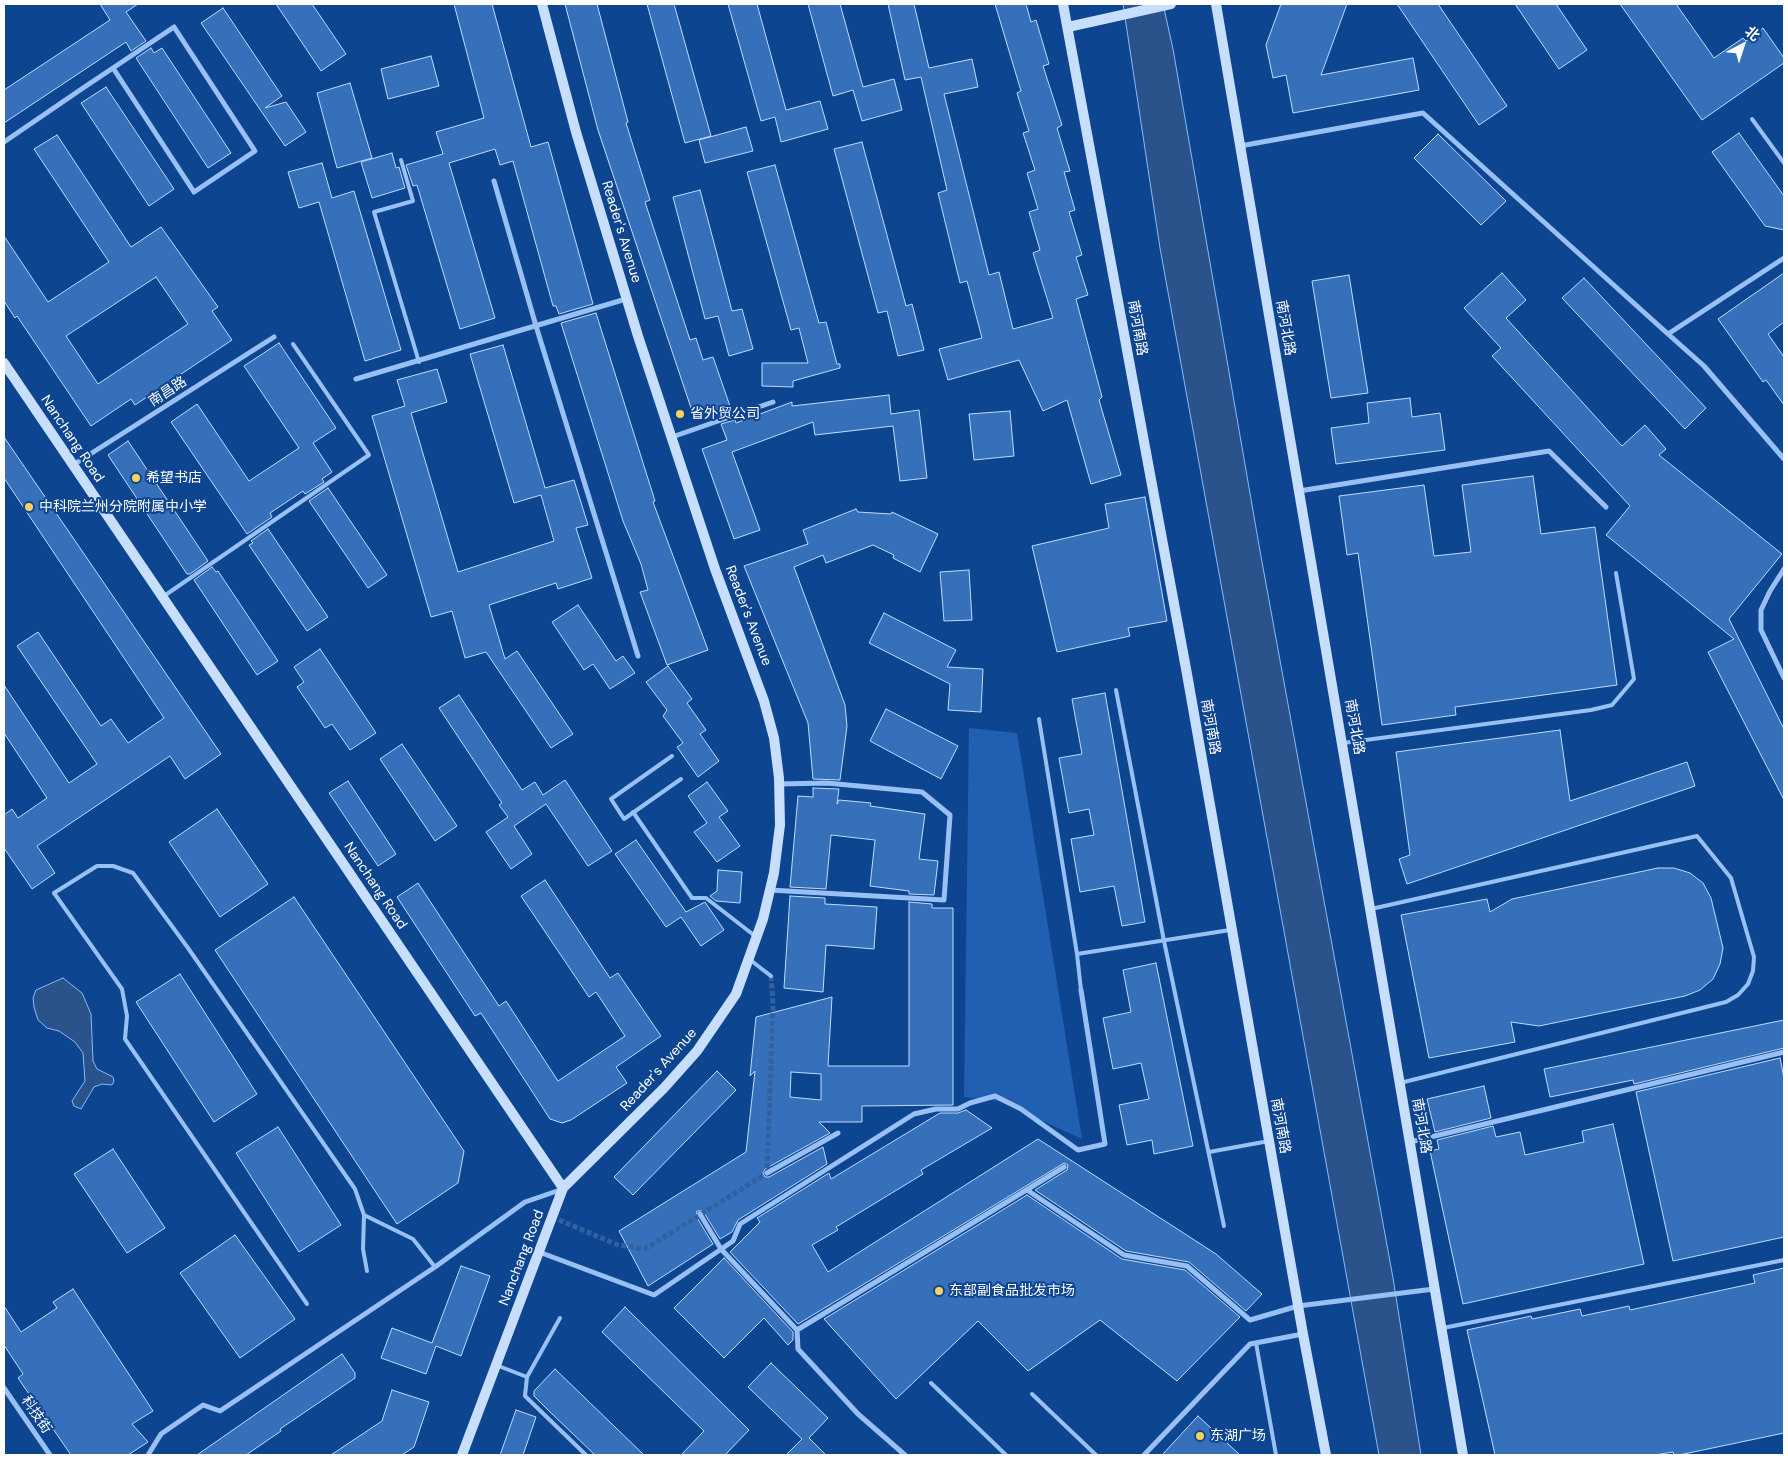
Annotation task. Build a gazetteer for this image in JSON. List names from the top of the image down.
{
  "streets": {
    "street": [
      "Reader's Avenue",
      "南河南路",
      "南河北路",
      "南昌路",
      "Nanchang Road",
      "科技街"
    ]
  },
  "crossings": [
    ["Reader's Avenue", "Nanchang Road"],
    ["南昌路", "Nanchang Road"]
  ],
  "places": [
    "省外贸公司",
    "希望书店",
    "中科院兰州分院附属中小学",
    "东部副食品批发市场",
    "东湖广场"
  ],
  "north": "top right"
}
